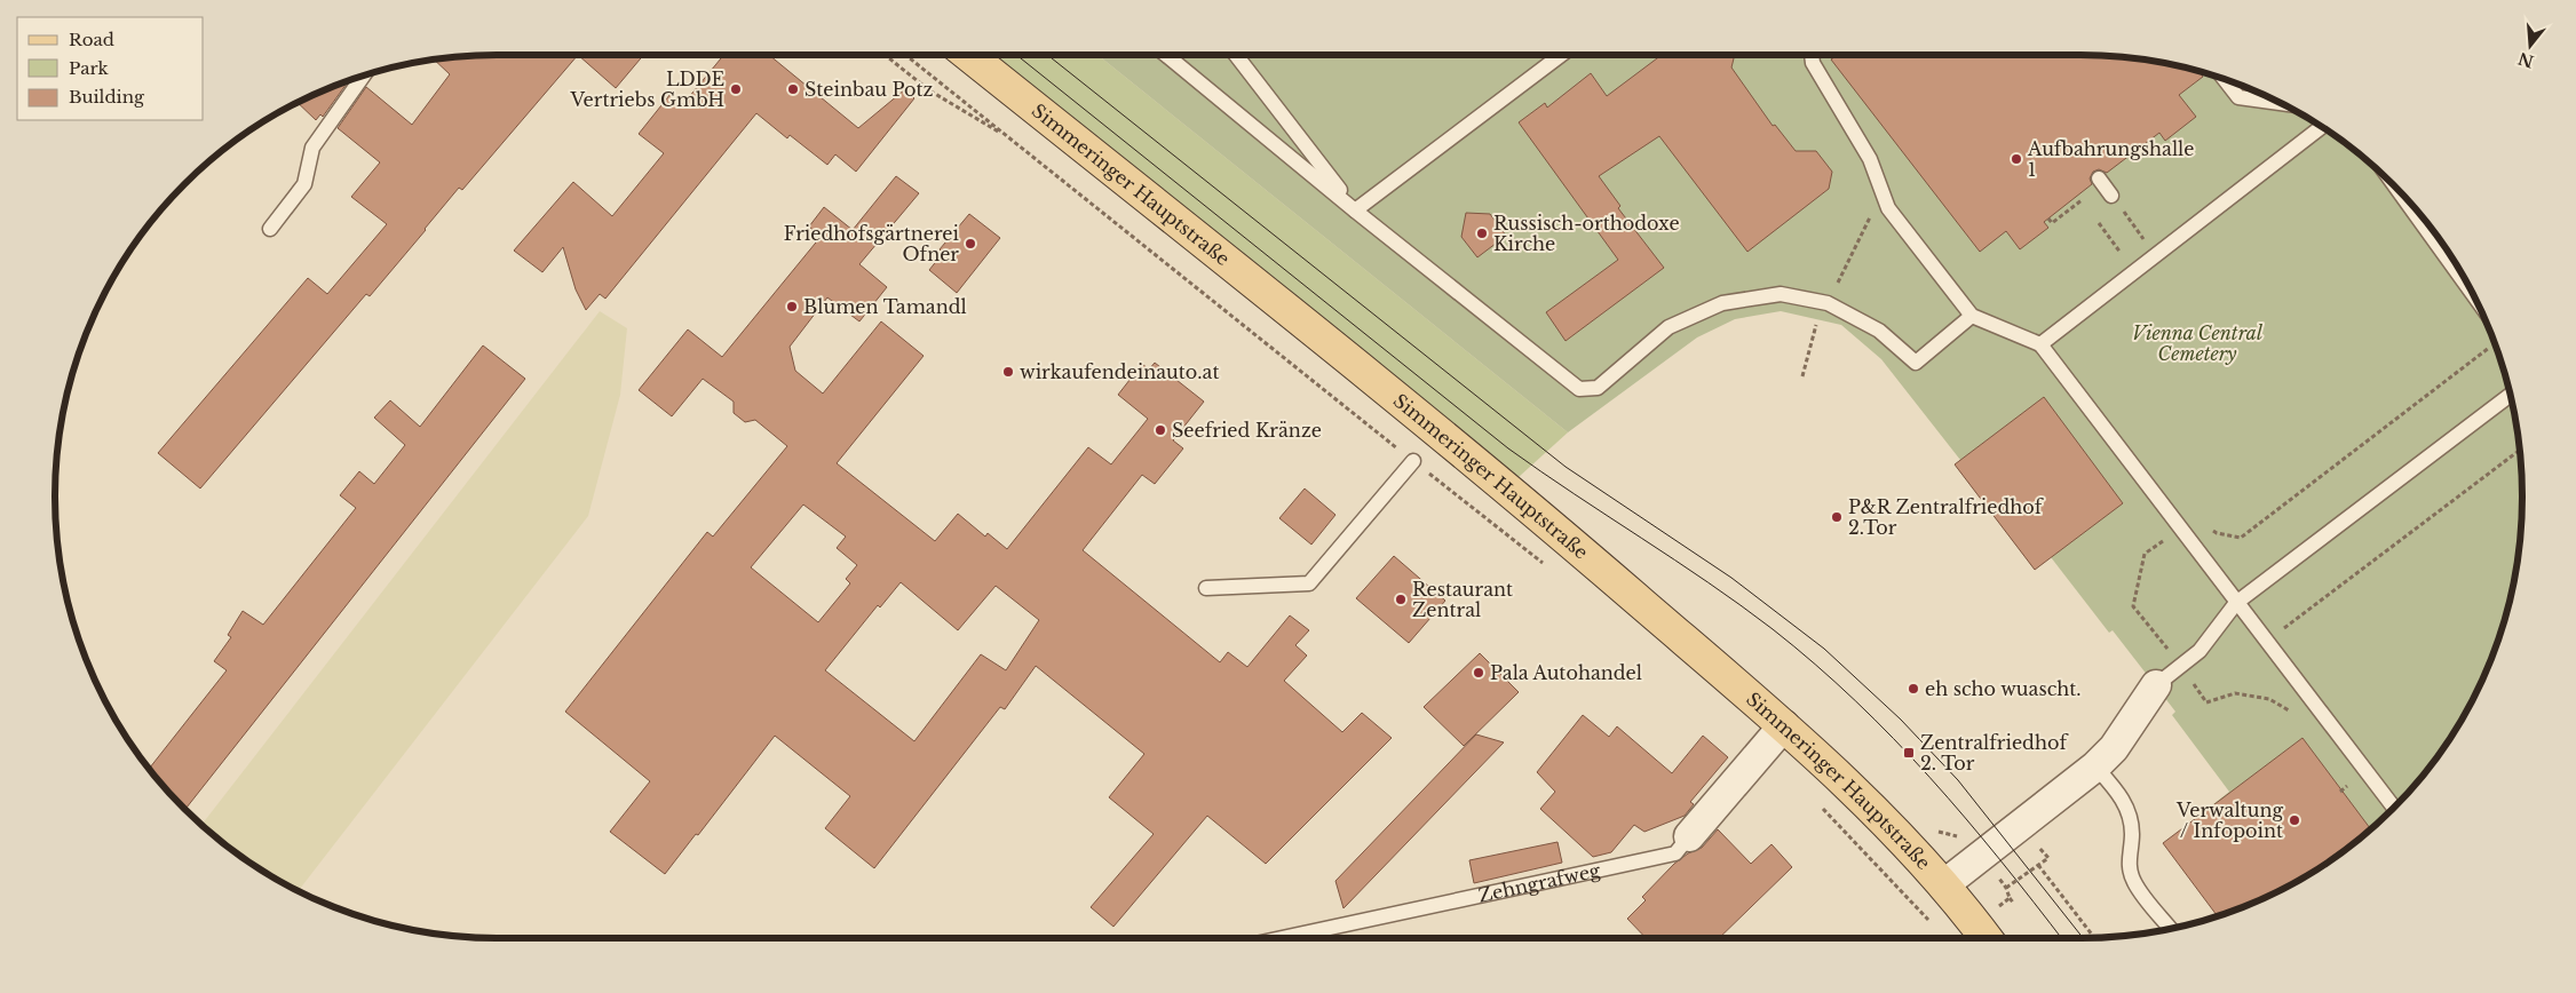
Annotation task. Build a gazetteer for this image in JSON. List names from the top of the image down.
{
  "streets": {
    "main road": ["Simmeringer Hauptstraße"],
    "street": ["Zehngrafweg"]
  },
  "crossings": [
    ["Simmeringer Hauptstraße", "Zehngrafweg"]
  ],
  "parks": ["Vienna Central Cemetery"],
  "places": {
    "other": [
      "LDDE Vertriebs GmbH",
      "Steinbau Potz",
      "Aufbahrungshalle 1",
      "Russisch-orthodoxe Kirche",
      "Friedhofsgärtnerei Ofner",
      "Blumen Tamandl",
      "wirkaufendeinauto.at",
      "Seefried Kränze",
      "P&R Zentralfriedhof 2.Tor",
      "Restaurant Zentral",
      "Pala Autohandel",
      "eh scho wuascht.",
      "Verwaltung / Infopoint"
    ],
    "transit": ["Zentralfriedhof 2. Tor"]
  },
  "legend": ["Road", "Park", "Building"],
  "north": "bottom"
}
